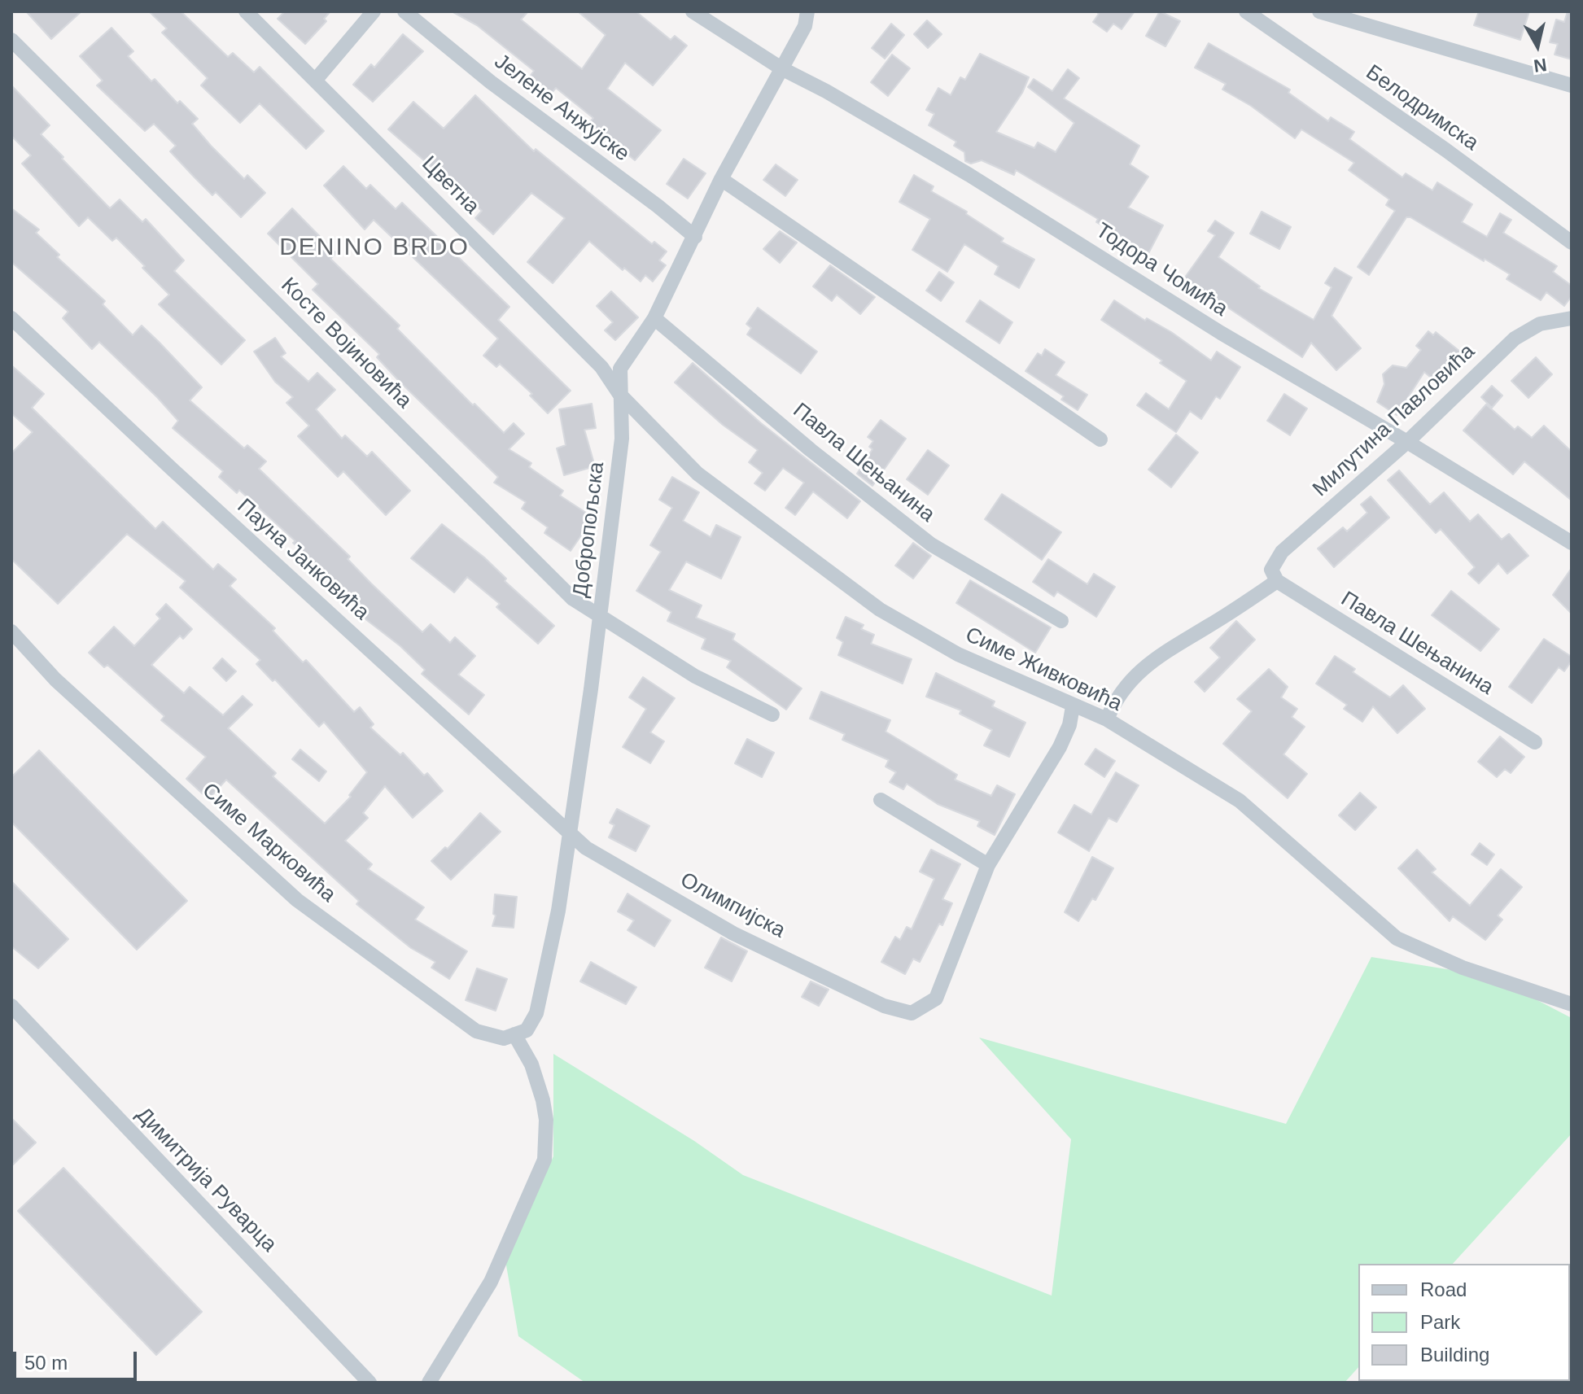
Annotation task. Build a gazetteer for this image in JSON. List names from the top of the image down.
{
  "streets": {
    "street": [
      "Јелене Анжујске",
      "Белодримска",
      "Цветна",
      "Тодора Чомића",
      "Косте Војиновића",
      "Милутина Павловића",
      "Павла Шењанина",
      "Добропољска",
      "Пауна Јанковића",
      "Симе Живковића",
      "Симе Марковића",
      "Олимпијска",
      "Димитрија Руварца"
    ]
  },
  "crossings": [
    ["Јелене Анжујске", "Добропољска"],
    ["Цветна", "Добропољска"],
    ["Цветна", "Симе Живковића"],
    ["Тодора Чомића", "Милутина Павловића"],
    ["Тодора Чомића", "Добропољска"],
    ["Косте Војиновића", "Добропољска"],
    ["Милутина Павловића", "Павла Шењанина"],
    ["Павла Шењанина", "Добропољска"],
    ["Добропољска", "Пауна Јанковића"],
    ["Добропољска", "Симе Живковића"],
    ["Добропољска", "Симе Марковића"],
    ["Добропољска", "Олимпијска"],
    ["Пауна Јанковића", "Олимпијска"]
  ],
  "districts": ["DENINO BRDO"],
  "legend": ["Road", "Park", "Building"],
  "scale_bar": "50 m",
  "north": "bottom"
}
